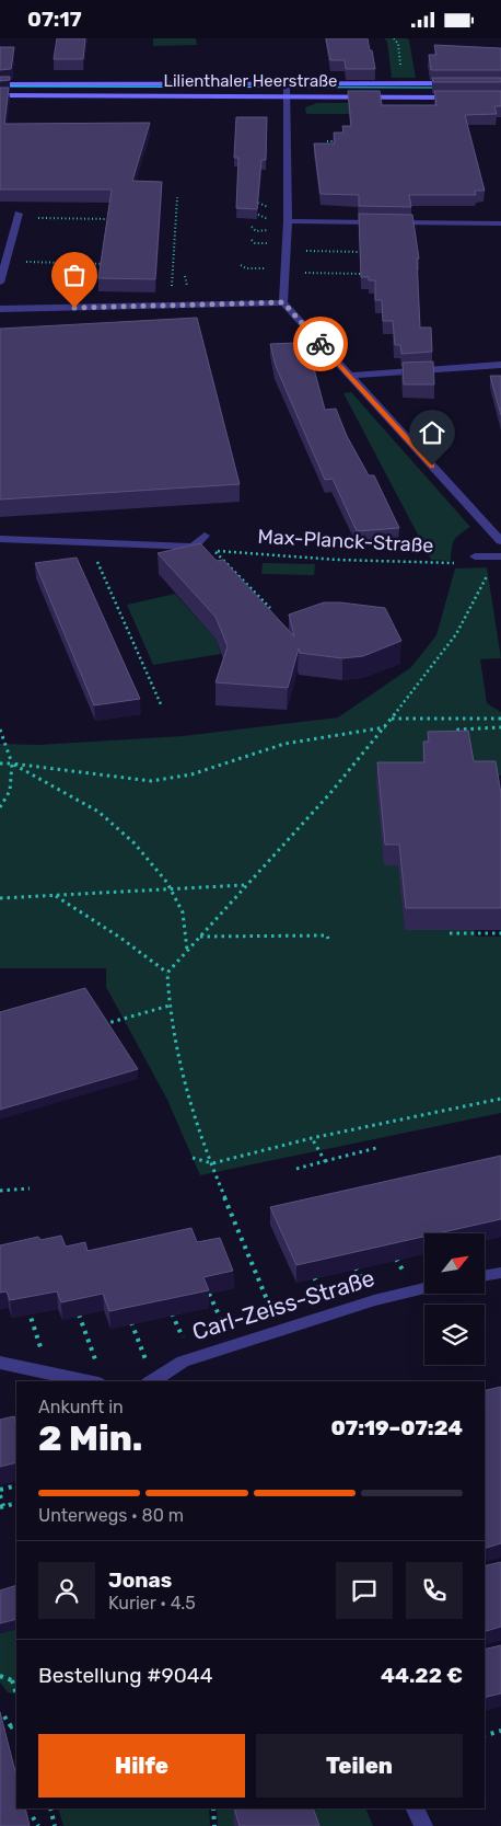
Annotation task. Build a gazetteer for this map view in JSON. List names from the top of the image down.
{
  "streets": {
    "main road": ["Lilienthaler Heerstraße"],
    "street": ["Carl-Zeiss-Straße"],
    "path": ["Max-Planck-Straße"]
  },
  "north": "top right",
  "page": {
    "status": "07:17",
    "heading": ["2 Min.", "Ankunft in", "07:19–07:24"],
    "panel": [
      "Jonas",
      "Kurier · 4.5",
      "Bestellung #9044",
      "44.22 €"
    ],
    "bar": "Unterwegs · 80 m",
    "buttons": ["Hilfe", "Teilen"]
  }
}
